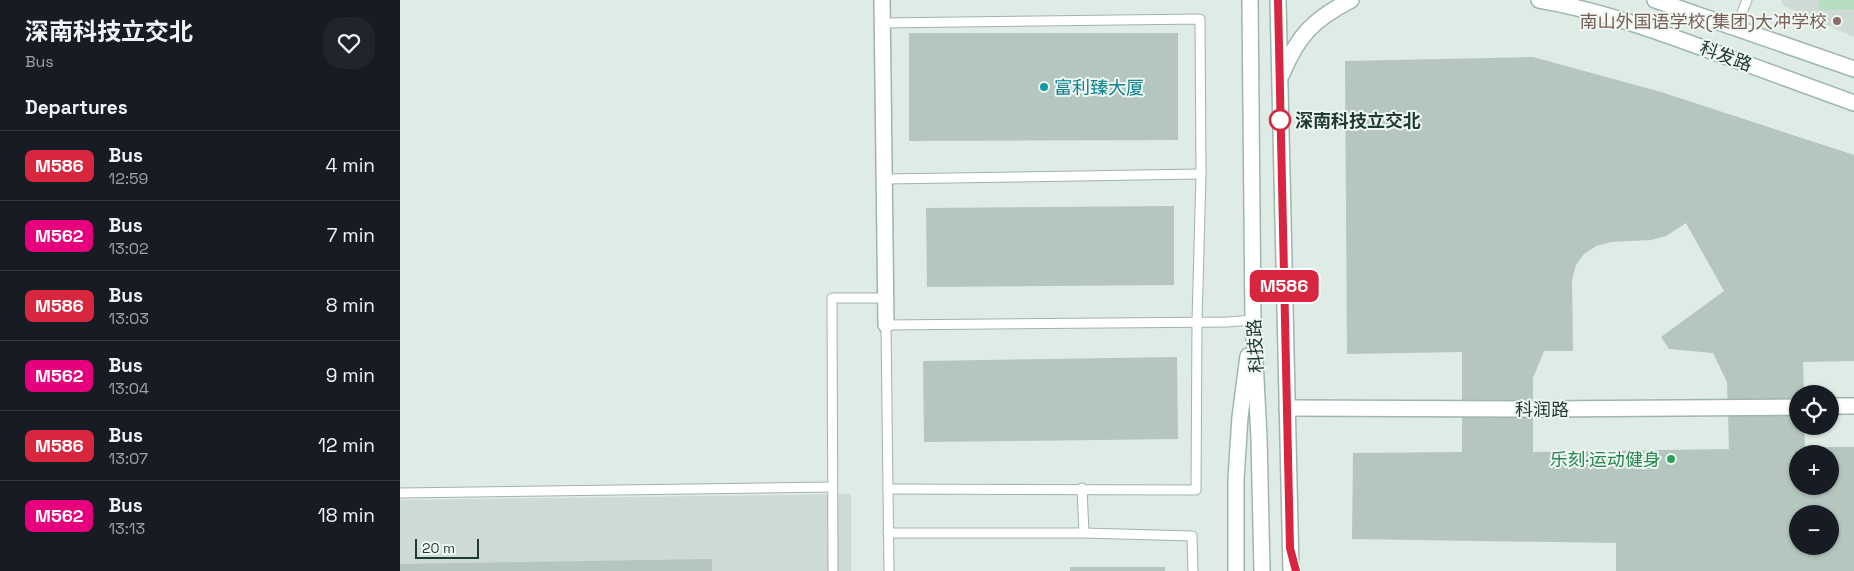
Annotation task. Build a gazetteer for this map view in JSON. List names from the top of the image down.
{
  "streets": {
    "main road": ["科发路", "科技路", "科润路"]
  },
  "crossings": [
    ["科技路", "科润路"]
  ],
  "places": [
    "南山外国语学校(集团)大冲学校",
    "富利臻大厦",
    "深南科技立交北",
    "乐刻·运动健身"
  ],
  "lines": ["bus line M586"],
  "scale_bar": "20 m",
  "page": {
    "heading": [
      ["深南科技立交北", "Bus"],
      "Departures"
    ],
    "on_map": "M586",
    "list": [
      {
        "mark": "M586",
        "name": "Bus",
        "note": "12:59",
        "value": "4 min"
      },
      {
        "mark": "M562",
        "name": "Bus",
        "note": "13:02",
        "value": "7 min"
      },
      {
        "mark": "M586",
        "name": "Bus",
        "note": "13:03",
        "value": "8 min"
      },
      {
        "mark": "M562",
        "name": "Bus",
        "note": "13:04",
        "value": "9 min"
      },
      {
        "mark": "M586",
        "name": "Bus",
        "note": "13:07",
        "value": "12 min"
      },
      {
        "mark": "M562",
        "name": "Bus",
        "note": "13:13",
        "value": "18 min"
      }
    ],
    "map_buttons": ["+", "−"],
    "scale": "20 m"
  }
}
